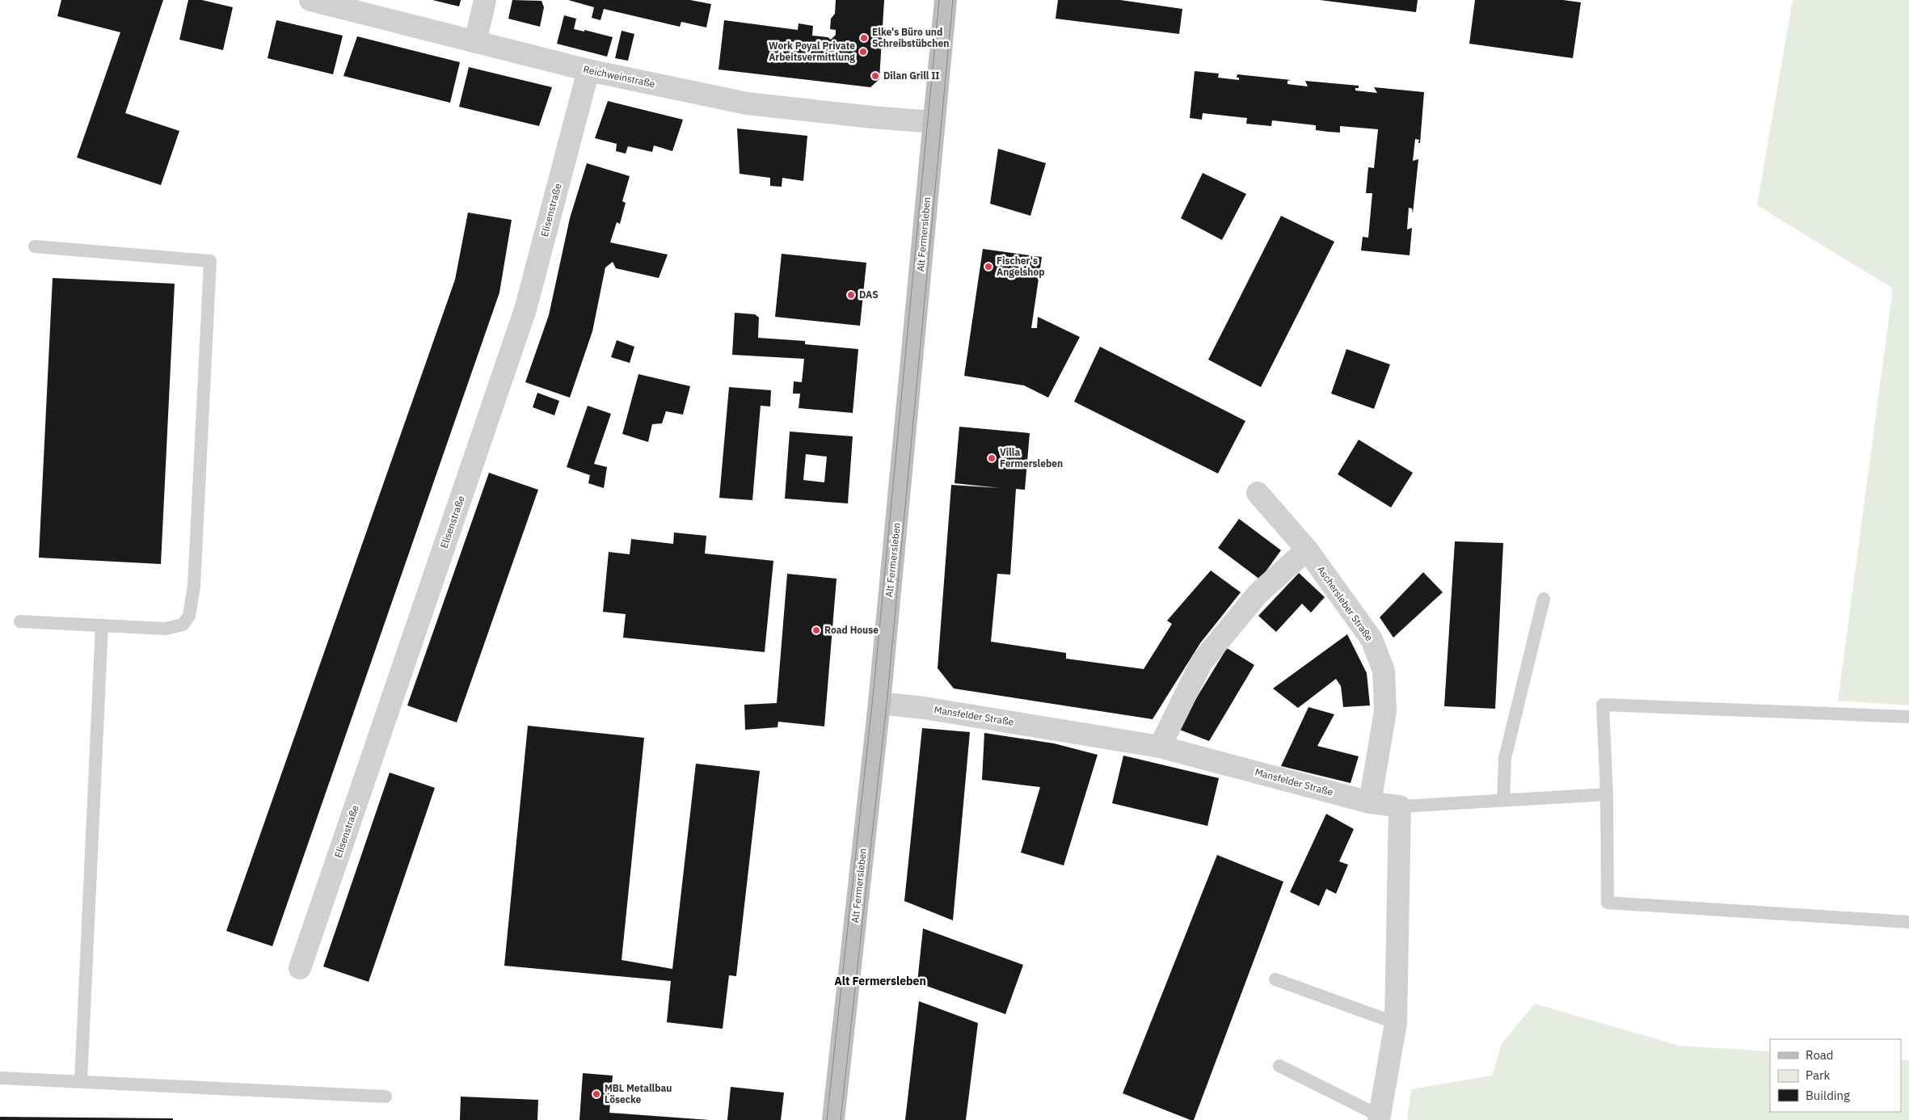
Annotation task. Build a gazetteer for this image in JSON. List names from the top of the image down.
{
  "streets": {
    "main road": ["Alt Fermersleben"],
    "street": [
      "Reichweinstraße",
      "Elisenstraße",
      "Aschersleber Straße",
      "Mansfelder Straße"
    ]
  },
  "crossings": [
    ["Reichweinstraße", "Elisenstraße"],
    ["Reichweinstraße", "Alt Fermersleben"],
    ["Alt Fermersleben", "Mansfelder Straße"],
    ["Aschersleber Straße", "Mansfelder Straße"]
  ],
  "districts": ["Alt Fermersleben"],
  "places": [
    "Elke's Büro und Schreibstübchen",
    "Work Poyal Private Arbeitsvermittlung",
    "Dilan Grill II",
    "Fischer's Angelshop",
    "DAS",
    "Villa Fermersleben",
    "Road House",
    "MBL Metallbau Lösecke"
  ],
  "legend": ["Road", "Park", "Building"]
}
